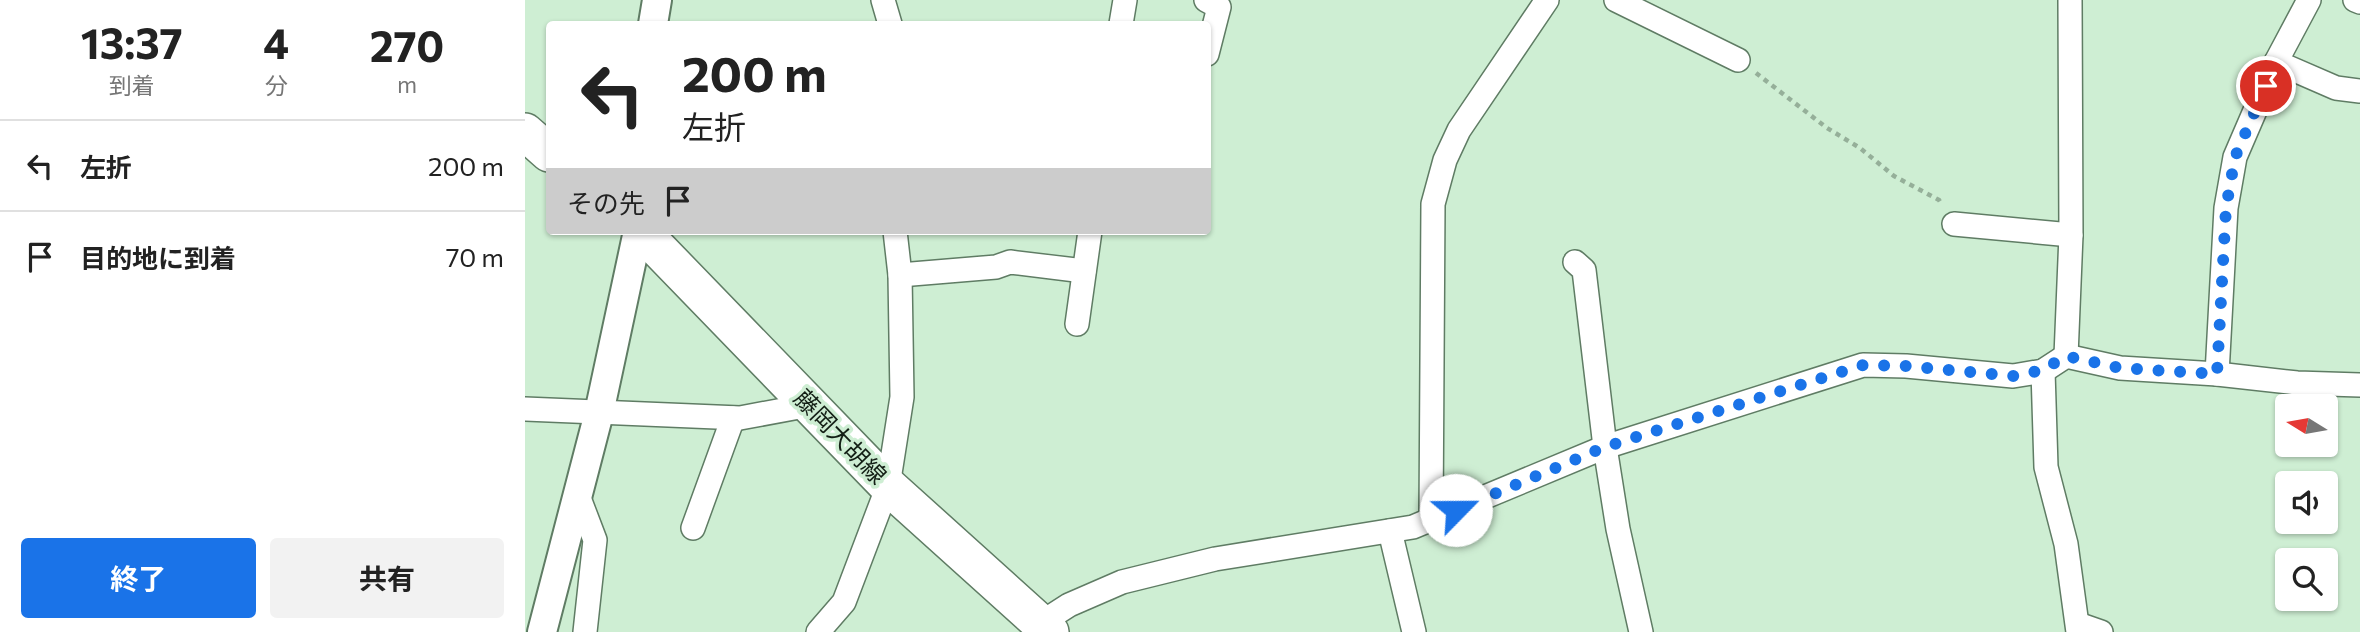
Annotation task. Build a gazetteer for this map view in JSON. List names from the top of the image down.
{
  "streets": {
    "main road": ["藤岡大胡線"]
  },
  "north": "left",
  "page": {
    "eta": [
      "13:37",
      "到着",
      "4",
      "分",
      "270",
      "m"
    ],
    "turn": ["200 m", "左折"],
    "list": [
      {
        "name": "左折",
        "value": "200 m"
      },
      {
        "name": "目的地に到着",
        "value": "70 m"
      }
    ],
    "then": "その先",
    "buttons": ["終了", "共有"]
  }
}
